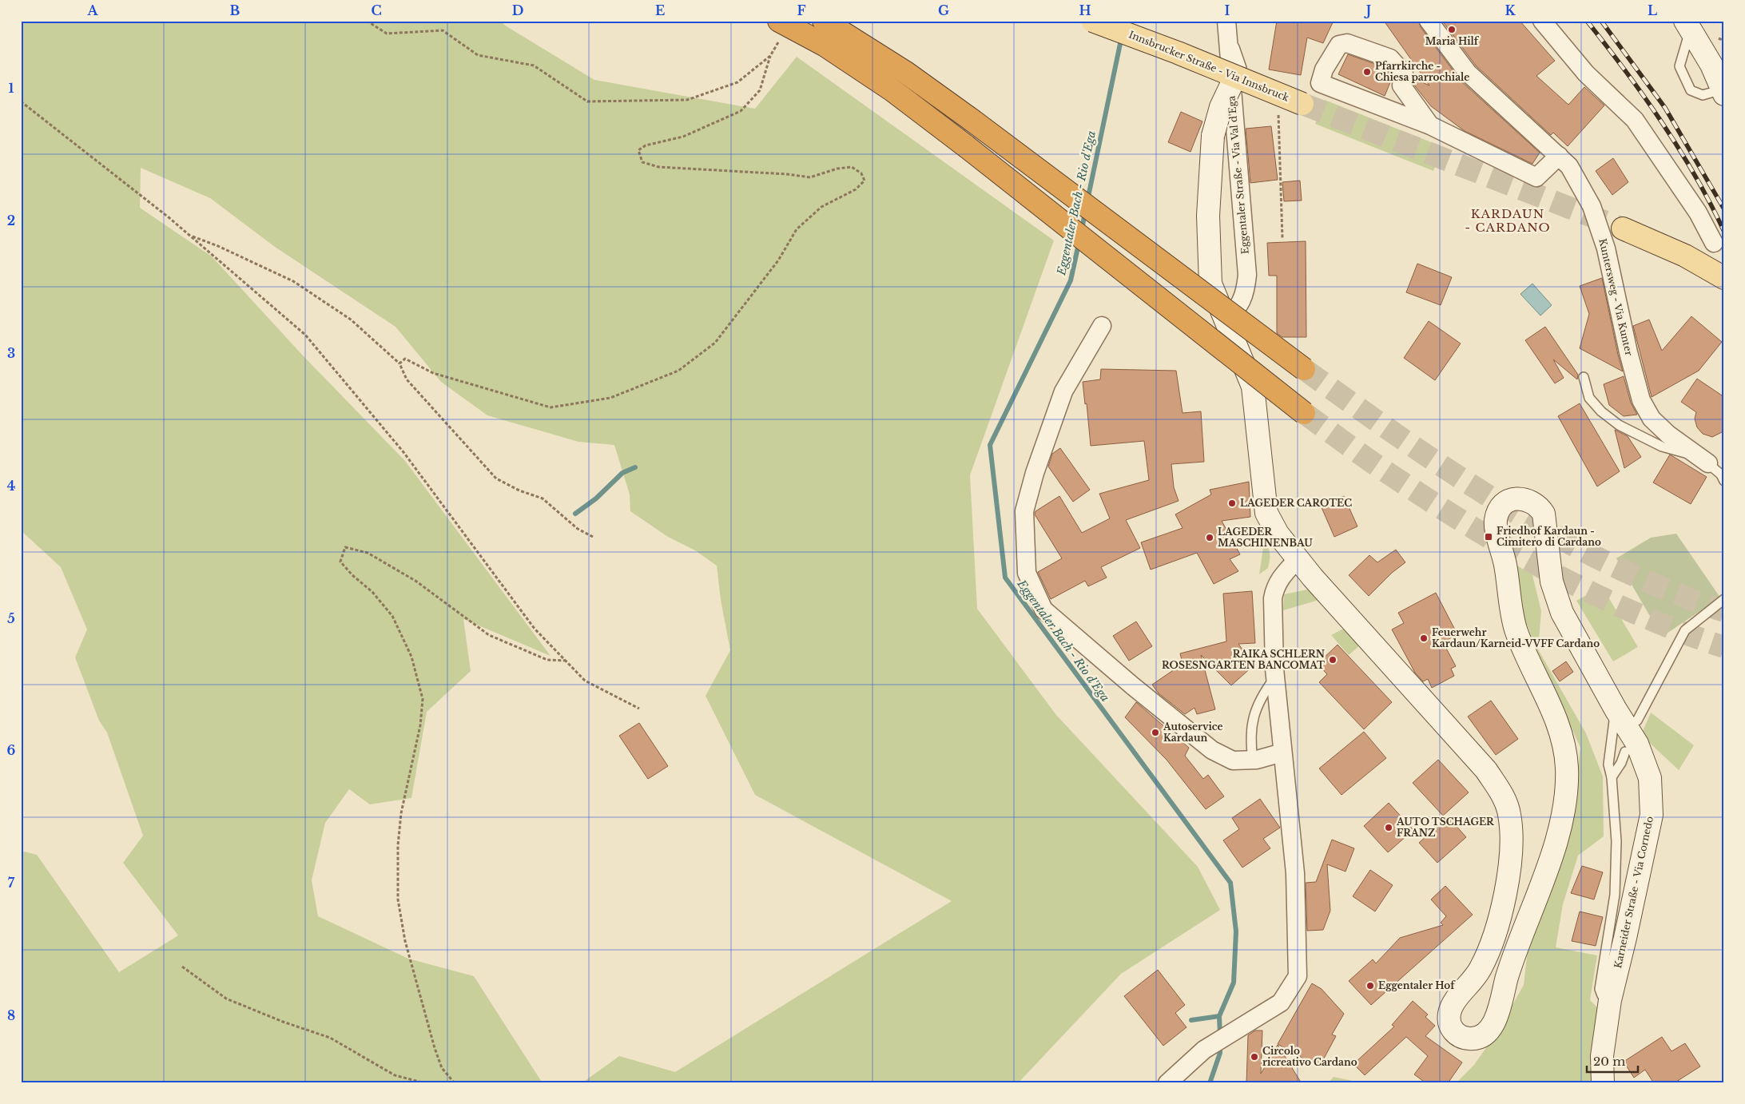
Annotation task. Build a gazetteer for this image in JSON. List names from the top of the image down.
{
  "streets": {
    "main road": ["Innsbrucker Straße - Via Innsbruck"],
    "street": ["Eggentaler Straße - Via Val d'Ega", "Kuntersweg - Via Kunter", "Karneider Straße - Via Cornedo"]
  },
  "districts": ["KARDAUN - CARDANO"],
  "water": ["Eggentaler Bach - Rio d'Ega"],
  "places": {
    "other": [
      "Maria Hilf",
      "Pfarrkirche - Chiesa parrochiale",
      "LAGEDER CAROTEC",
      "LAGEDER MASCHINENBAU",
      "Feuerwehr Kardaun/Karneid-VVFF Cardano",
      "RAIKA SCHLERN ROSESNGARTEN BANCOMAT",
      "Autoservice Kardaun",
      "AUTO TSCHAGER FRANZ",
      "Eggentaler Hof",
      "Circolo ricreativo Cardano"
    ],
    "transit": ["Friedhof Kardaun - Cimitero di Cardano"]
  },
  "scale_bar": "20 m",
  "grid": {
    "columns": [
      "A",
      "B",
      "C",
      "D",
      "E",
      "F",
      "G",
      "H",
      "I",
      "J",
      "K",
      "L"
    ],
    "rows": [
      "1",
      "2",
      "3",
      "4",
      "5",
      "6",
      "7",
      "8"
    ]
  }
}
